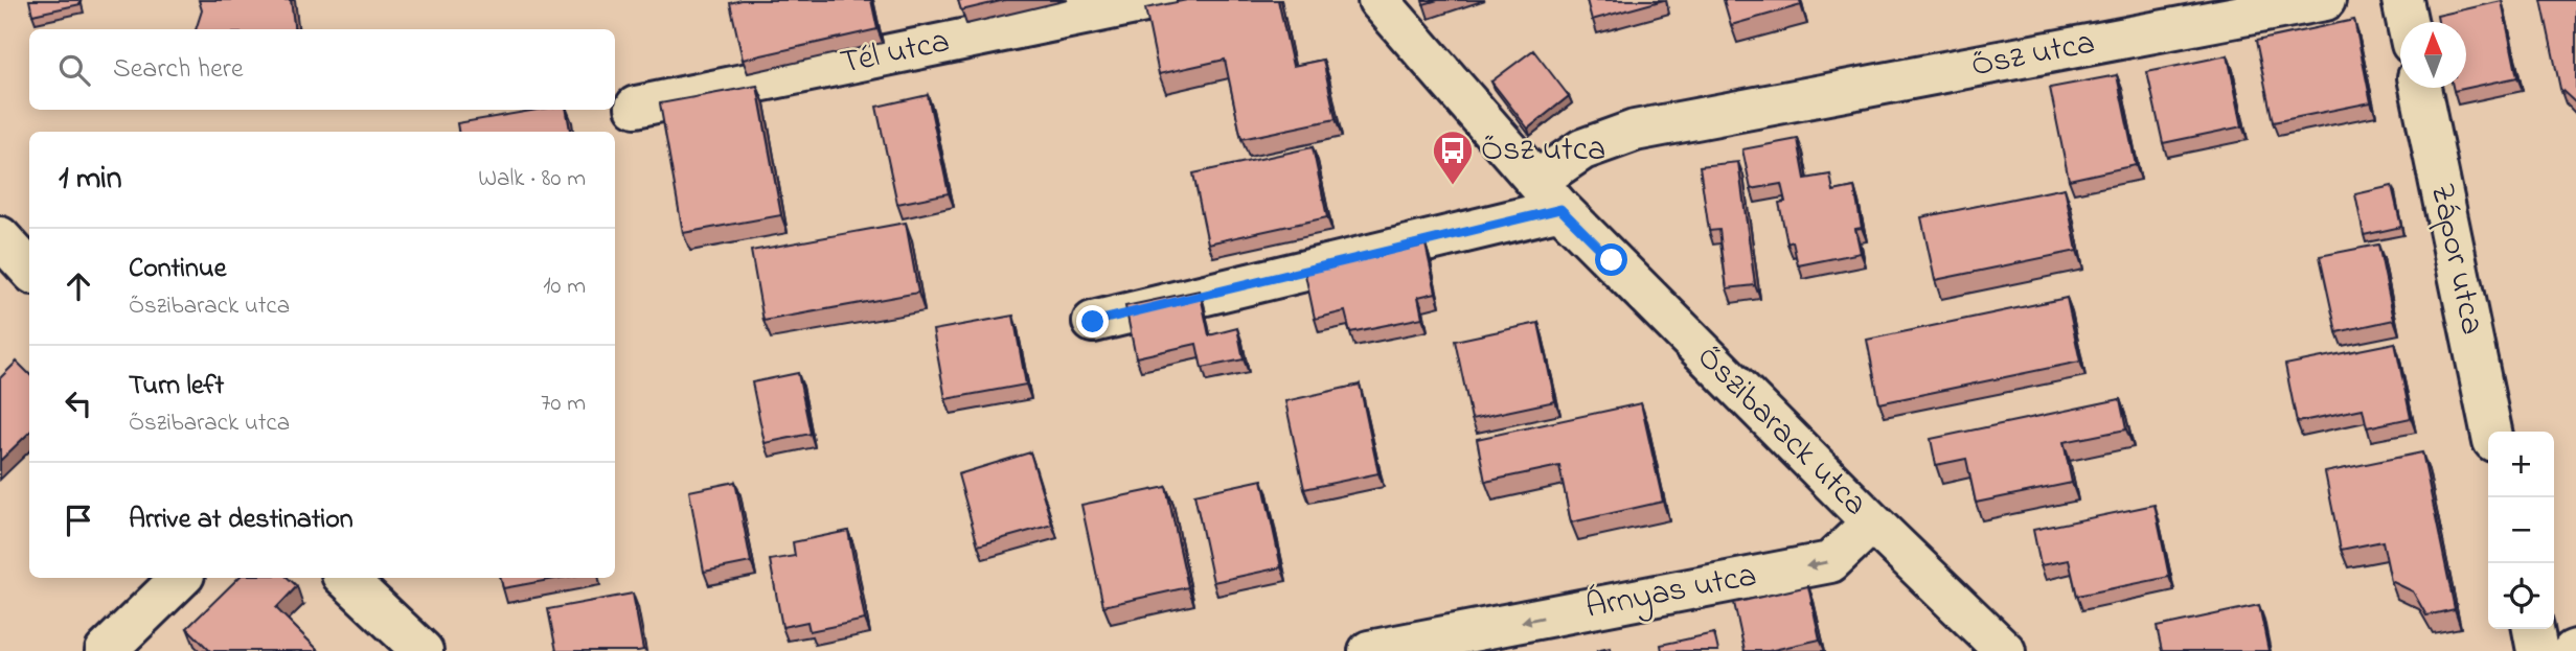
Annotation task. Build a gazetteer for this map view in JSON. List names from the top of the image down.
{
  "streets": {
    "street": [
      "Tél utca",
      "Ősz utca",
      "Zápor utca",
      "Őszibarack utca",
      "Árnyas utca"
    ]
  },
  "crossings": [
    ["Ősz utca", "Őszibarack utca"],
    ["Őszibarack utca", "Árnyas utca"]
  ],
  "one_way": ["Árnyas utca"],
  "places": {
    "bus stop": ["Ősz utca"]
  },
  "north": "top",
  "page": {
    "search": "Search here",
    "heading": ["1 min", "Walk · 80 m"],
    "list": [
      ["Continue", "Őszibarack utca", "10 m"],
      ["Turn left", "Őszibarack utca", "70 m"],
      "Arrive at destination"
    ],
    "map_buttons": ["+", "−"]
  }
}
